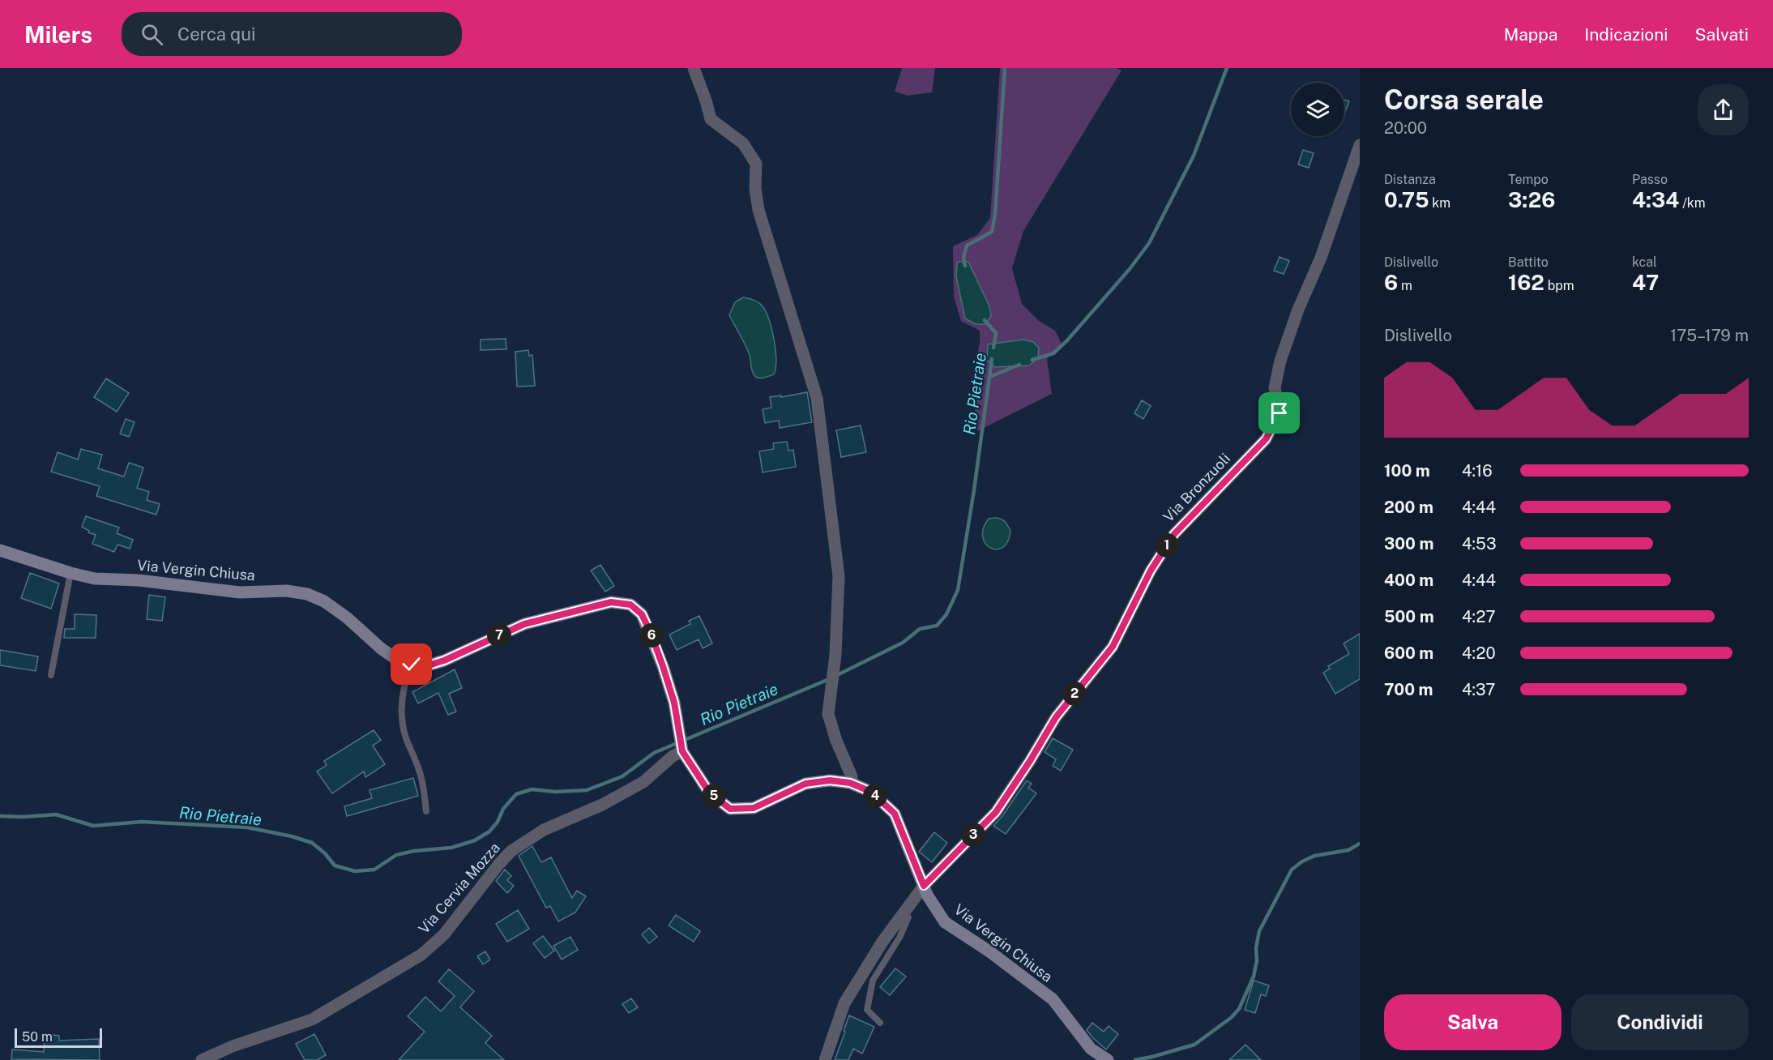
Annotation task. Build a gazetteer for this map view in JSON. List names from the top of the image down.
{
  "streets": {
    "street": ["Via Bronzuoli", "Via Vergin Chiusa", "Via Cervia Mozza"]
  },
  "crossings": [
    ["Via Bronzuoli", "Via Vergin Chiusa"],
    ["Via Vergin Chiusa", "Via Cervia Mozza"]
  ],
  "water": ["Rio Pietraie"],
  "scale_bar": "50 m",
  "page": {
    "header": "Milers",
    "search": "Cerca qui",
    "nav": ["Mappa", "Indicazioni", "Salvati"],
    "heading": ["Corsa serale", "20:00"],
    "stats": [
      ["Distanza", "0.75 km"],
      ["Tempo", "3:26"],
      ["Passo", "4:34 /km"],
      ["Dislivello", "6 m"],
      ["Battito", "162 bpm"],
      ["kcal", "47"]
    ],
    "chart": ["Dislivello", "175–179 m"],
    "list": [
      {
        "name": "100 m",
        "note": "4:16"
      },
      {
        "name": "200 m",
        "note": "4:44"
      },
      {
        "name": "300 m",
        "note": "4:53"
      },
      {
        "name": "400 m",
        "note": "4:44"
      },
      {
        "name": "500 m",
        "note": "4:27"
      },
      {
        "name": "600 m",
        "note": "4:20"
      },
      {
        "name": "700 m",
        "note": "4:37"
      }
    ],
    "pins": [
      "1",
      "6",
      "7",
      "2",
      "4",
      "5",
      "3"
    ],
    "buttons": ["Salva", "Condividi"],
    "scale": "50 m"
  }
}
